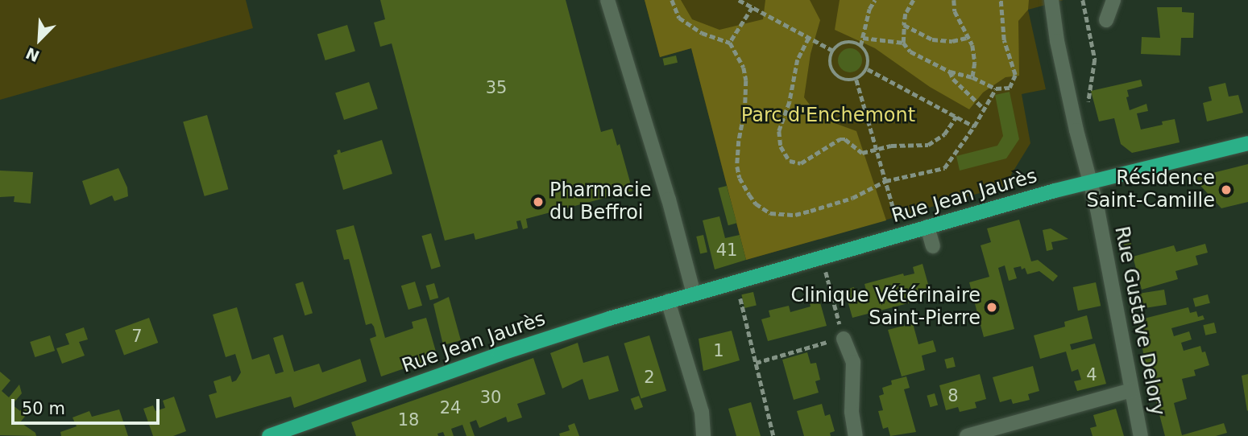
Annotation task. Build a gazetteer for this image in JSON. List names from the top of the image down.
{
  "streets": {
    "main road": ["Rue Jean Jaurès"],
    "street": ["Rue Gustave Delory"]
  },
  "crossings": [
    ["Rue Jean Jaurès", "Rue Gustave Delory"]
  ],
  "parks": ["Parc d'Enchemont"],
  "places": ["Résidence Saint-Camille", "Pharmacie du Beffroi", "Clinique Vétérinaire Saint-Pierre"],
  "house_numbers": [
    "35",
    "41",
    "7",
    "1",
    "4",
    "2",
    "8",
    "30",
    "24",
    "18"
  ],
  "scale_bar": "50 m",
  "north": "bottom left"
}
